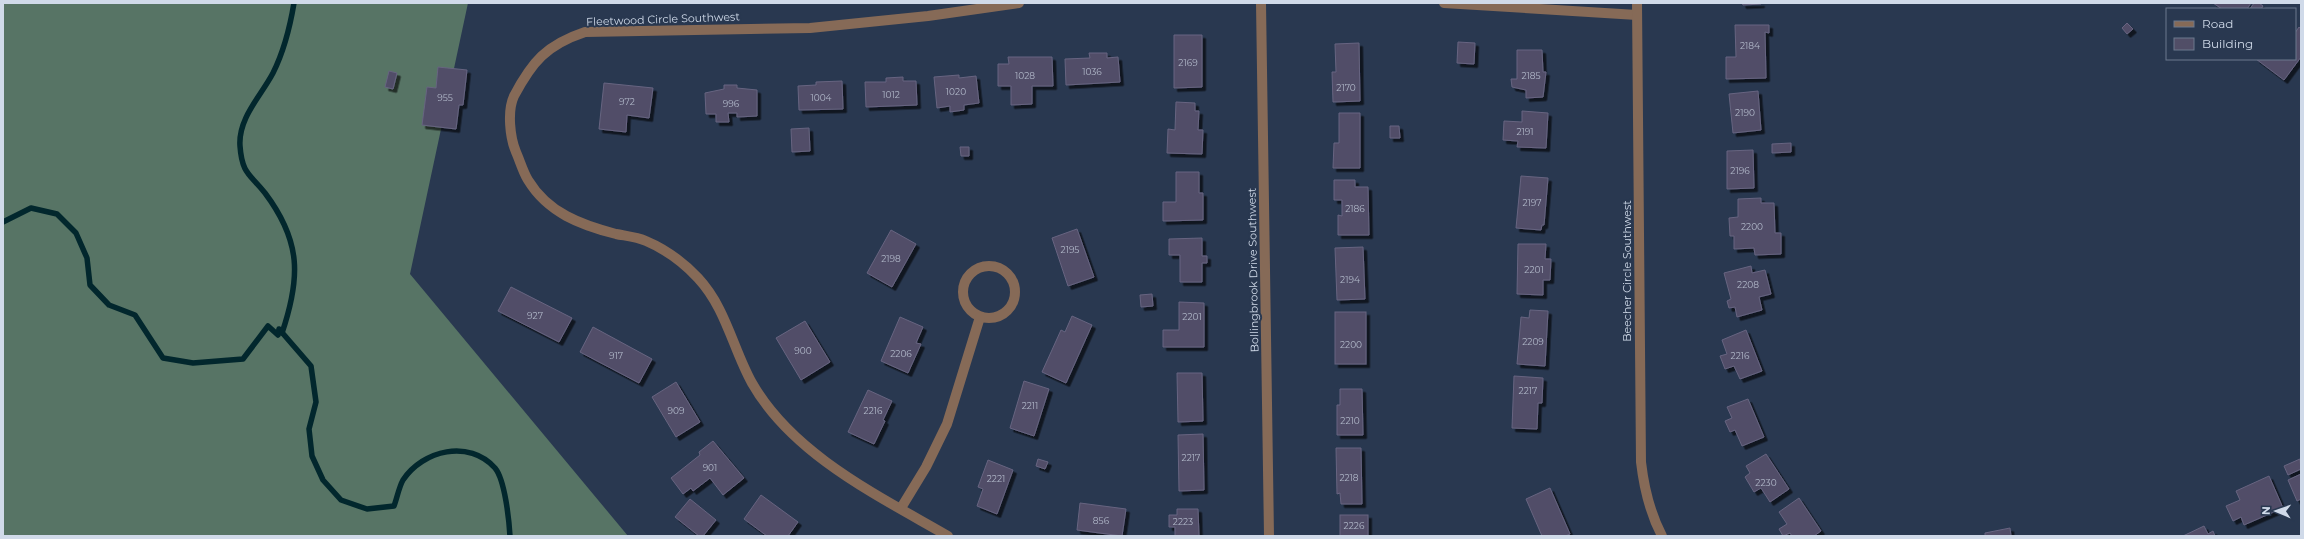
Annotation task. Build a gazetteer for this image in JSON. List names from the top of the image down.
{
  "streets": {
    "street": ["Fleetwood Circle Southwest", "Bollingbrook Drive Southwest", "Beecher Circle Southwest"]
  },
  "house_numbers": [
    "2184",
    "2169",
    "1036",
    "1028",
    "2185",
    "2170",
    "1020",
    "1012",
    "955",
    "1004",
    "972",
    "996",
    "2190",
    "2191",
    "2196",
    "2197",
    "2186",
    "2200",
    "2195",
    "2198",
    "2201",
    "2194",
    "2208",
    "927",
    "2201",
    "2209",
    "2200",
    "900",
    "2206",
    "917",
    "2216",
    "2217",
    "2211",
    "909",
    "2216",
    "2210",
    "2217",
    "901",
    "2218",
    "2221",
    "2230",
    "856",
    "2223",
    "2226"
  ],
  "legend": ["Road", "Building"],
  "north": "left"
}
